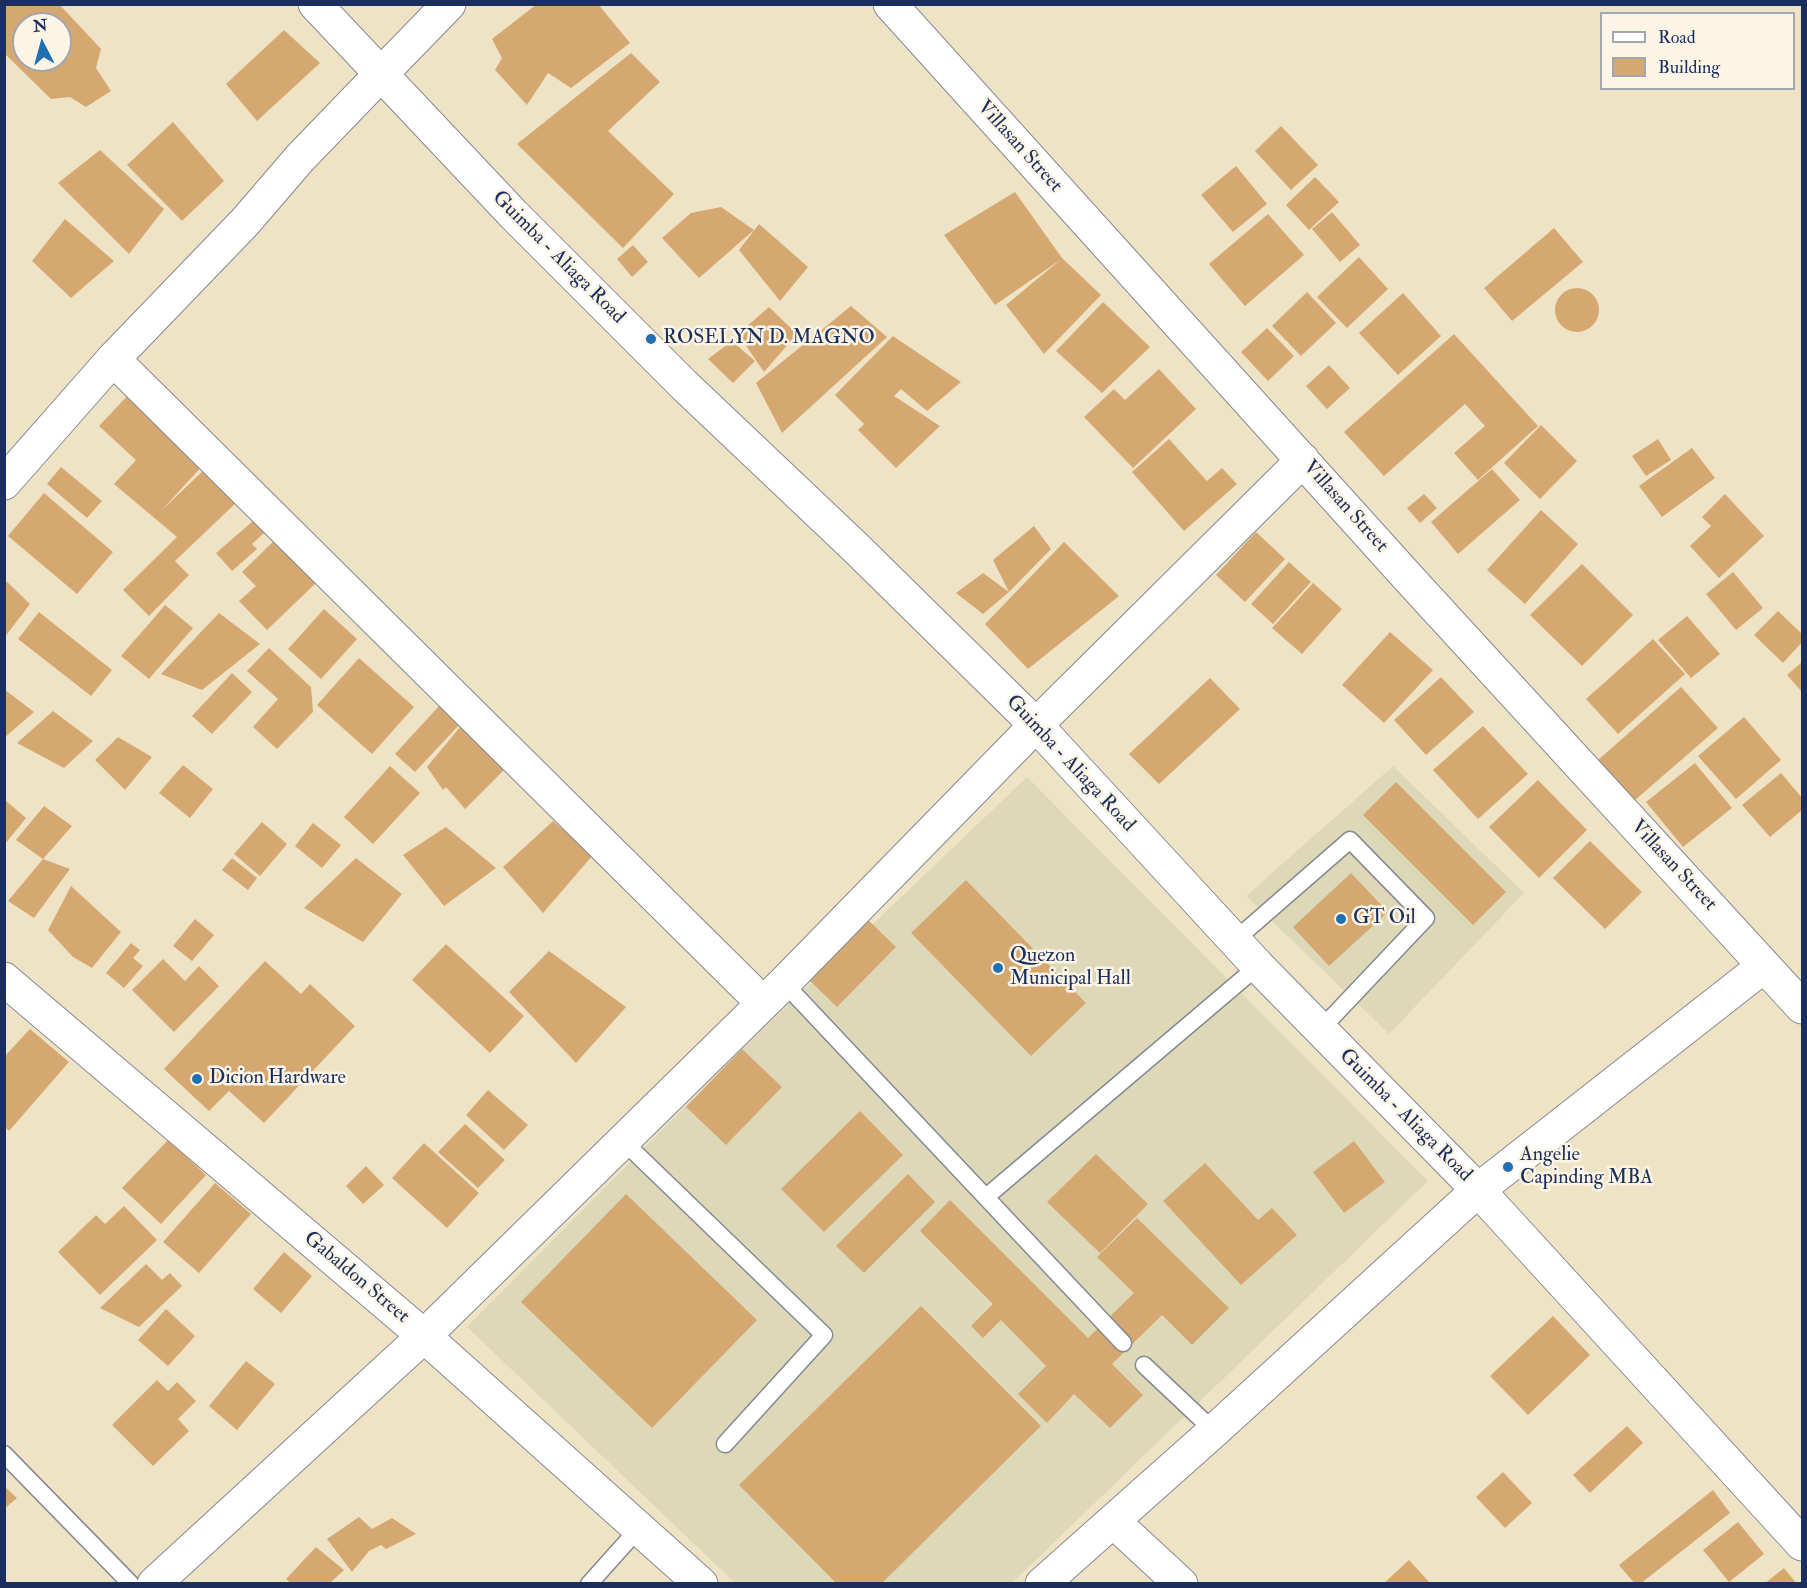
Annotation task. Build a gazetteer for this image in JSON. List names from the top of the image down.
{
  "streets": {
    "street": ["Villasan Street", "Guimba - Aliaga Road", "Gabaldon Street"]
  },
  "places": [
    "ROSELYN D. MAGNO",
    "GT Oil",
    "Quezon Municipal Hall",
    "Dicion Hardware",
    "Angelie Capinding MBA"
  ],
  "legend": ["Road", "Building"],
  "north": "top"
}
